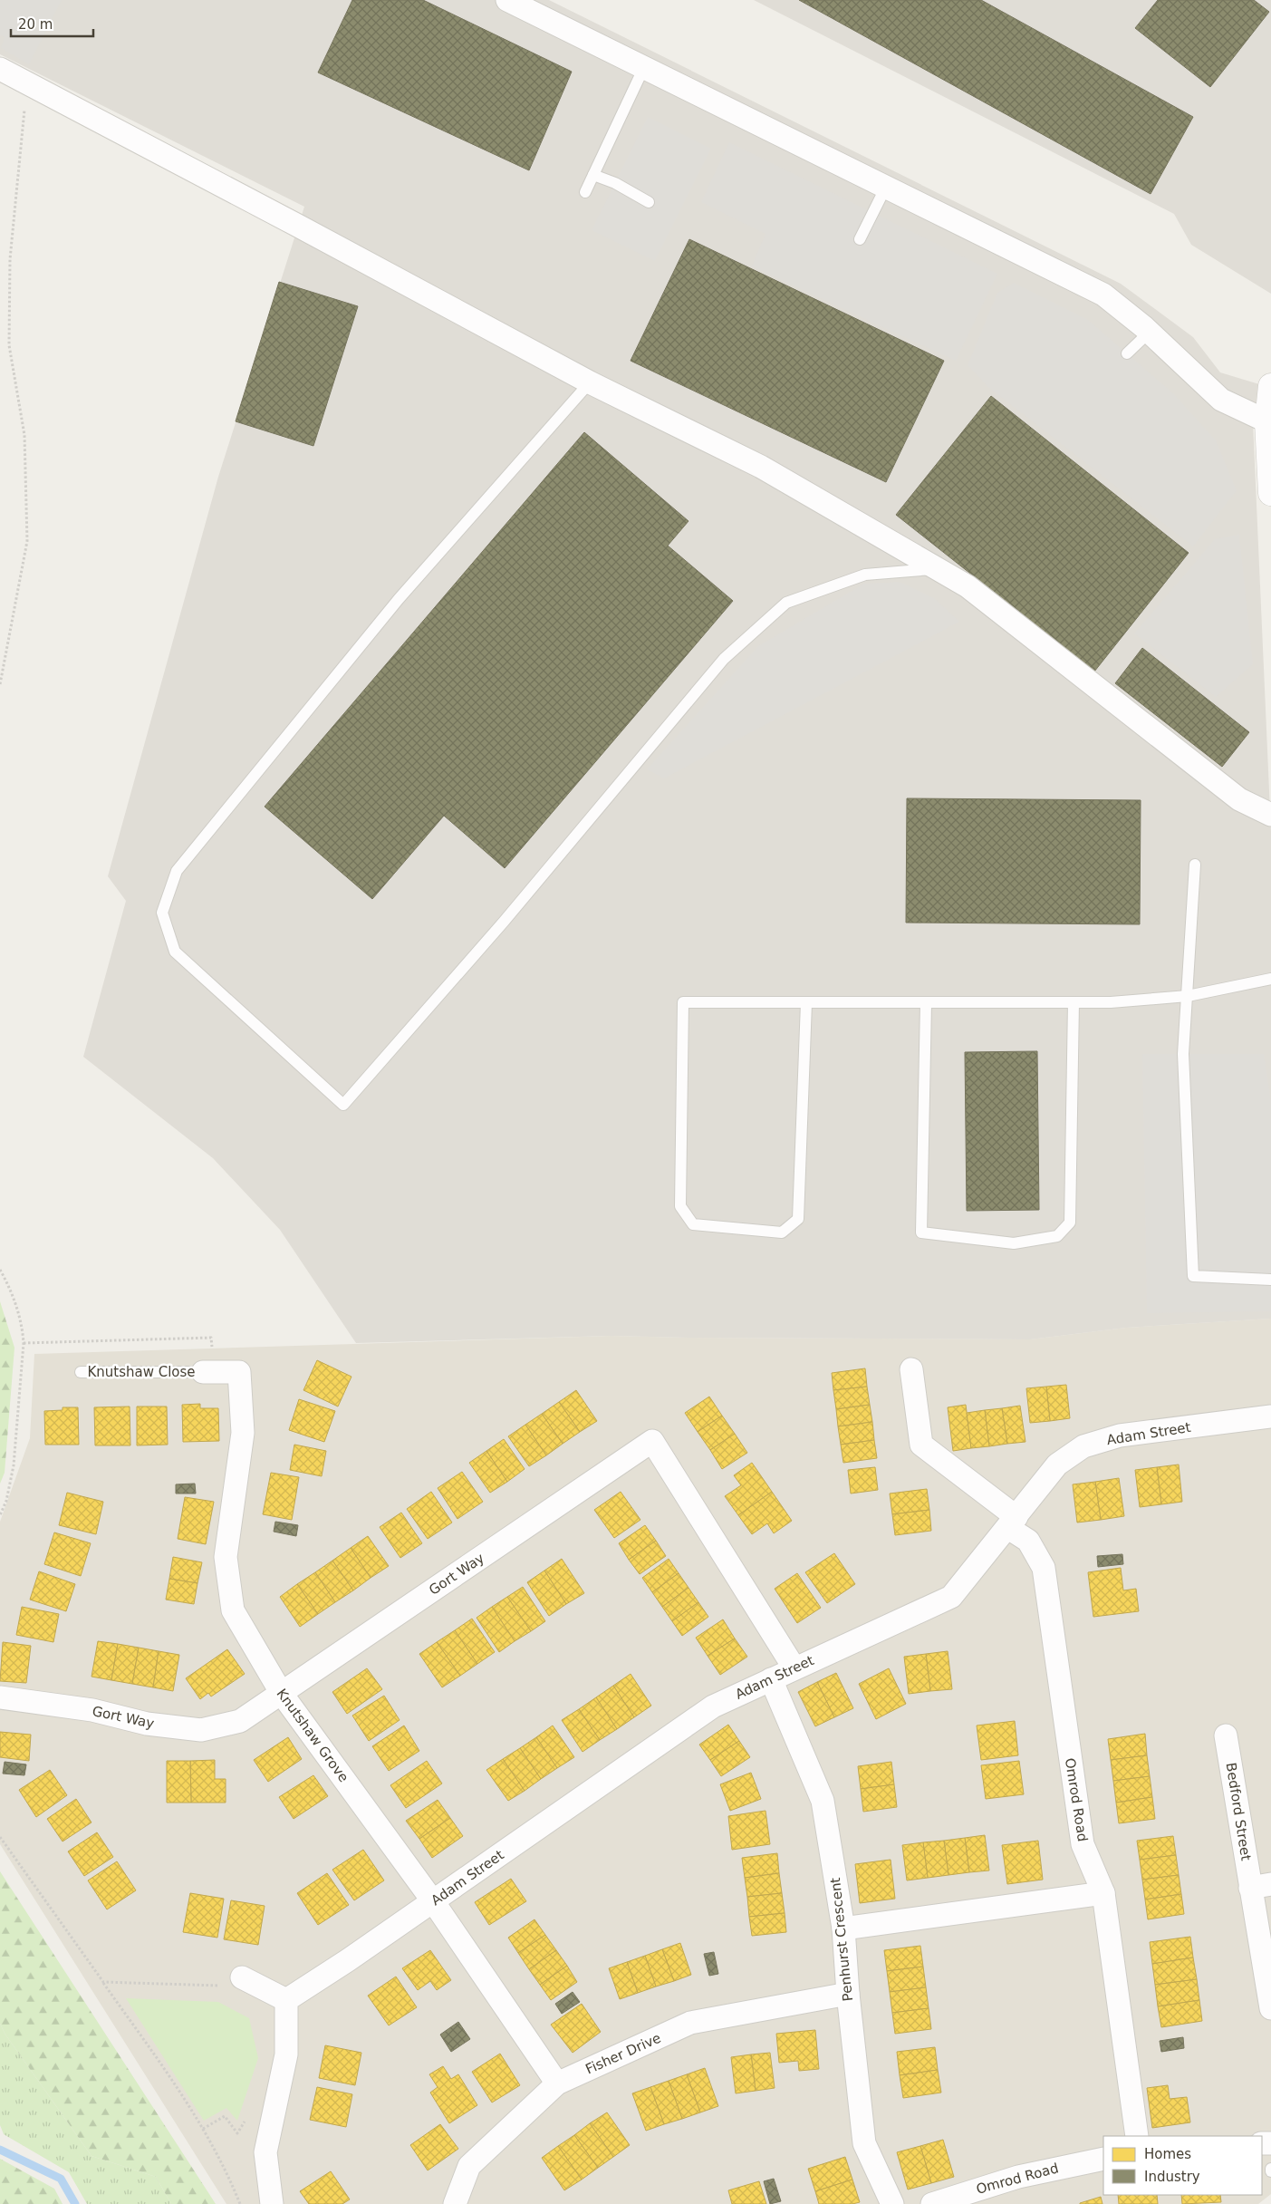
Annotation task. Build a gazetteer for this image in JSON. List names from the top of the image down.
{
  "streets": {
    "street": [
      "Adam Street",
      "Gort Way",
      "Knutshaw Grove",
      "Omrod Road",
      "Bedford Street",
      "Penhurst Crescent",
      "Fisher Drive"
    ],
    "lane": ["Knutshaw Close"]
  },
  "crossings": [
    ["Knutshaw Close", "Knutshaw Grove"],
    ["Adam Street", "Gort Way"],
    ["Adam Street", "Knutshaw Grove"],
    ["Adam Street", "Omrod Road"],
    ["Adam Street", "Penhurst Crescent"],
    ["Gort Way", "Knutshaw Grove"],
    ["Knutshaw Grove", "Fisher Drive"],
    ["Penhurst Crescent", "Fisher Drive"]
  ],
  "legend": ["Homes", "Industry"],
  "scale_bar": "20 m"
}
